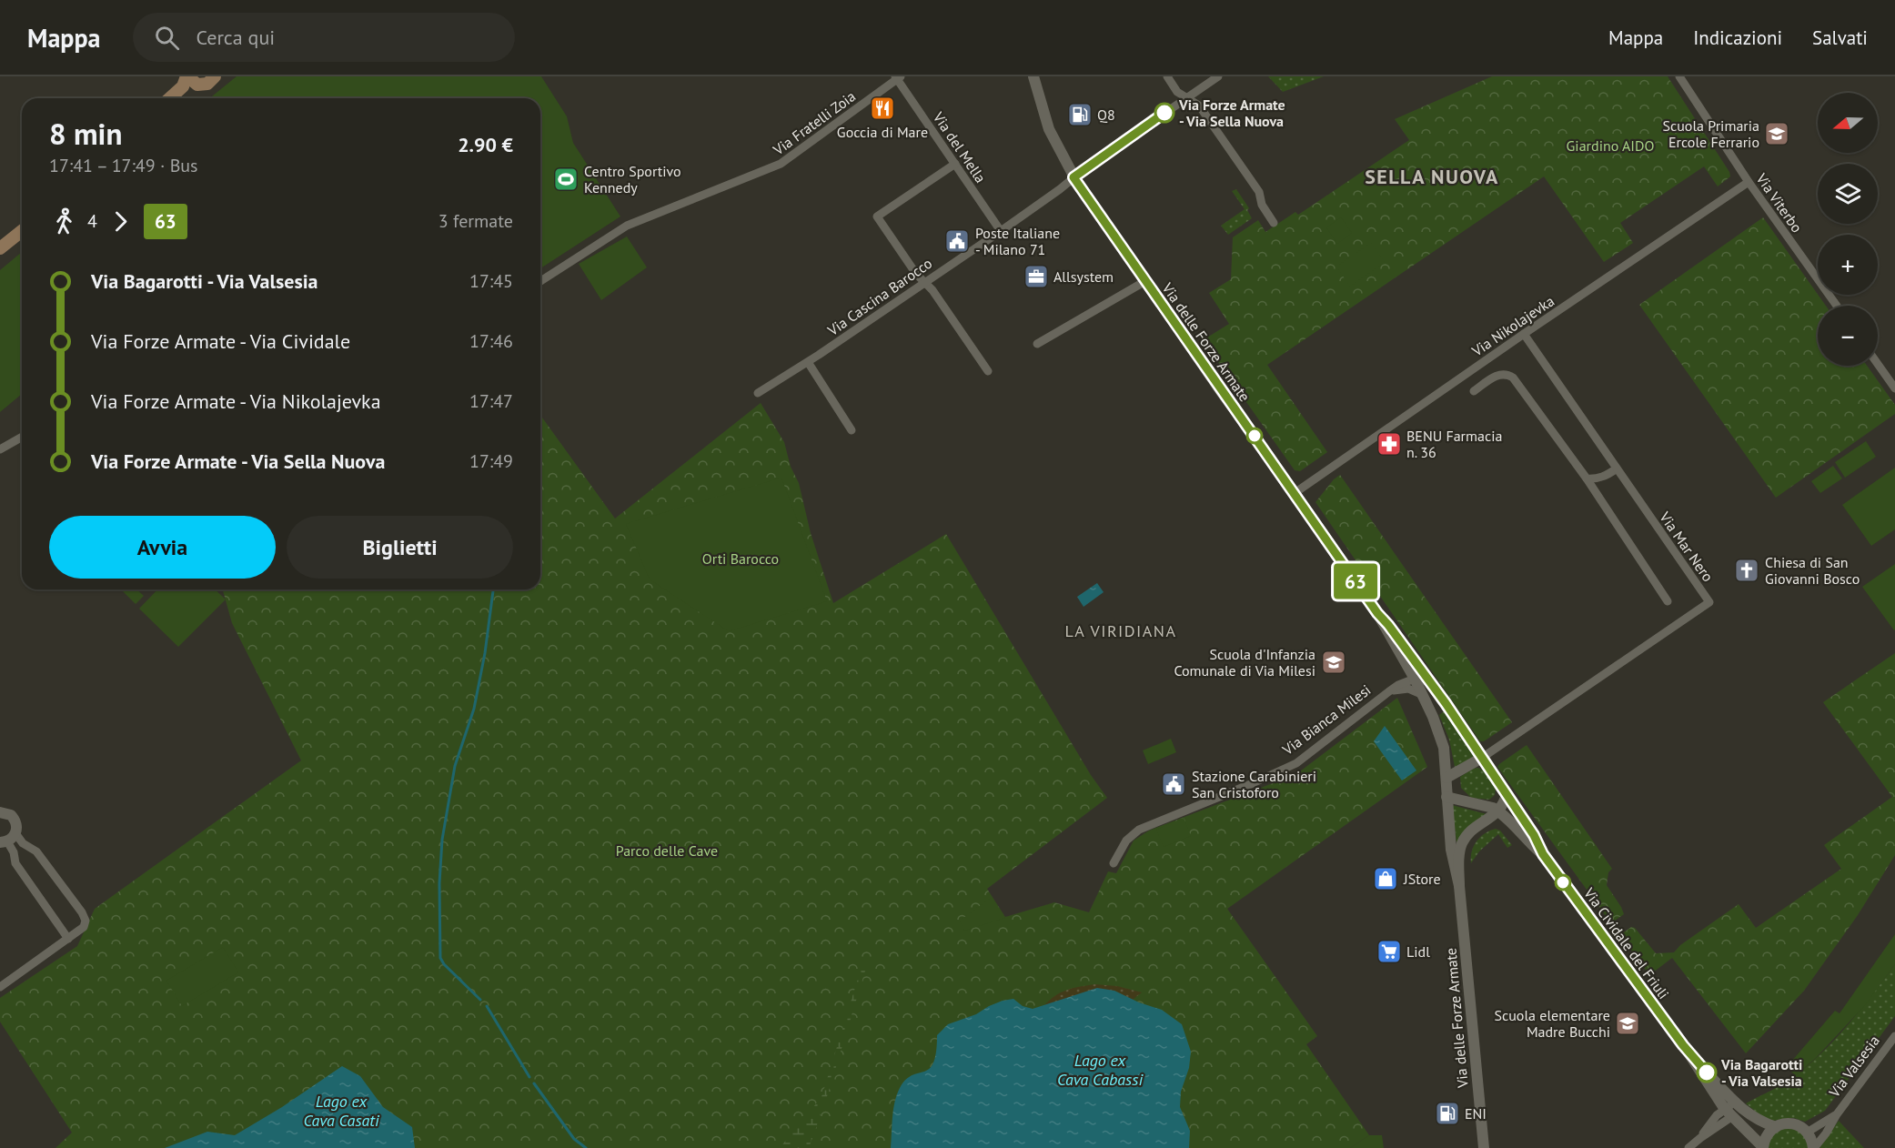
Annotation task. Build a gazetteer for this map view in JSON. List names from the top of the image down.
{
  "streets": {
    "street": [
      "Via Fratelli Zoia",
      "Via del Mella",
      "Via Viterbo",
      "Via Cascina Barocco",
      "Via Nikolajevka",
      "Via delle Forze Armate",
      "Via Mar Nero",
      "Via Bianca Milesi",
      "Via Cividale del Friuli",
      "Via Valsesia"
    ]
  },
  "crossings": [
    ["Via Fratelli Zoia", "Via del Mella"],
    ["Via del Mella", "Via Cascina Barocco"],
    ["Via Viterbo", "Via Nikolajevka"],
    ["Via Cascina Barocco", "Via delle Forze Armate"],
    ["Via Nikolajevka", "Via delle Forze Armate"],
    ["Via Nikolajevka", "Via Mar Nero"],
    ["Via delle Forze Armate", "Via Mar Nero"],
    ["Via delle Forze Armate", "Via Bianca Milesi"],
    ["Via delle Forze Armate", "Via Cividale del Friuli"]
  ],
  "districts": ["SELLA NUOVA", "LA VIRIDIANA"],
  "water": ["Lago ex Cava Cabassi", "Lago ex Cava Casati"],
  "parks": ["Giardino AIDO", "Orti Barocco", "Parco delle Cave"],
  "places": {
    "restaurant": ["Goccia di Mare"],
    "other": ["Via Forze Armate - Via Sella Nuova", "Via Bagarotti - Via Valsesia"],
    "fuel station": ["Q8", "ENI"],
    "school or university": ["Scuola Primaria Ercole Ferrario", "Scuola d'Infanzia Comunale di Via Milesi", "Scuola elementare Madre Bucchi"],
    "sports": ["Centro Sportivo Kennedy"],
    "public building": ["Poste Italiane - Milano 71", "Stazione Carabinieri San Cristoforo"],
    "office": ["Allsystem"],
    "pharmacy": ["BENU Farmacia n. 36"],
    "church": ["Chiesa di San Giovanni Bosco"],
    "shop": ["JStore"],
    "supermarket": ["Lidl"]
  },
  "lines": ["bus line 63"],
  "north": "left",
  "page": {
    "header": "Mappa",
    "search": "Cerca qui",
    "nav": ["Mappa", "Indicazioni", "Salvati"],
    "on_map": "63",
    "map_buttons": ["+", "−"],
    "heading": ["8 min", "17:41 – 17:49 · Bus", "2.90 €"],
    "legs": ["4", "63", "3 fermate"],
    "list": [
      {
        "name": "Via Bagarotti - Via Valsesia",
        "value": "17:45"
      },
      {
        "name": "Via Forze Armate - Via Cividale",
        "value": "17:46"
      },
      {
        "name": "Via Forze Armate - Via Nikolajevka",
        "value": "17:47"
      },
      {
        "name": "Via Forze Armate - Via Sella Nuova",
        "value": "17:49"
      }
    ],
    "buttons": ["Avvia", "Biglietti"]
  }
}
